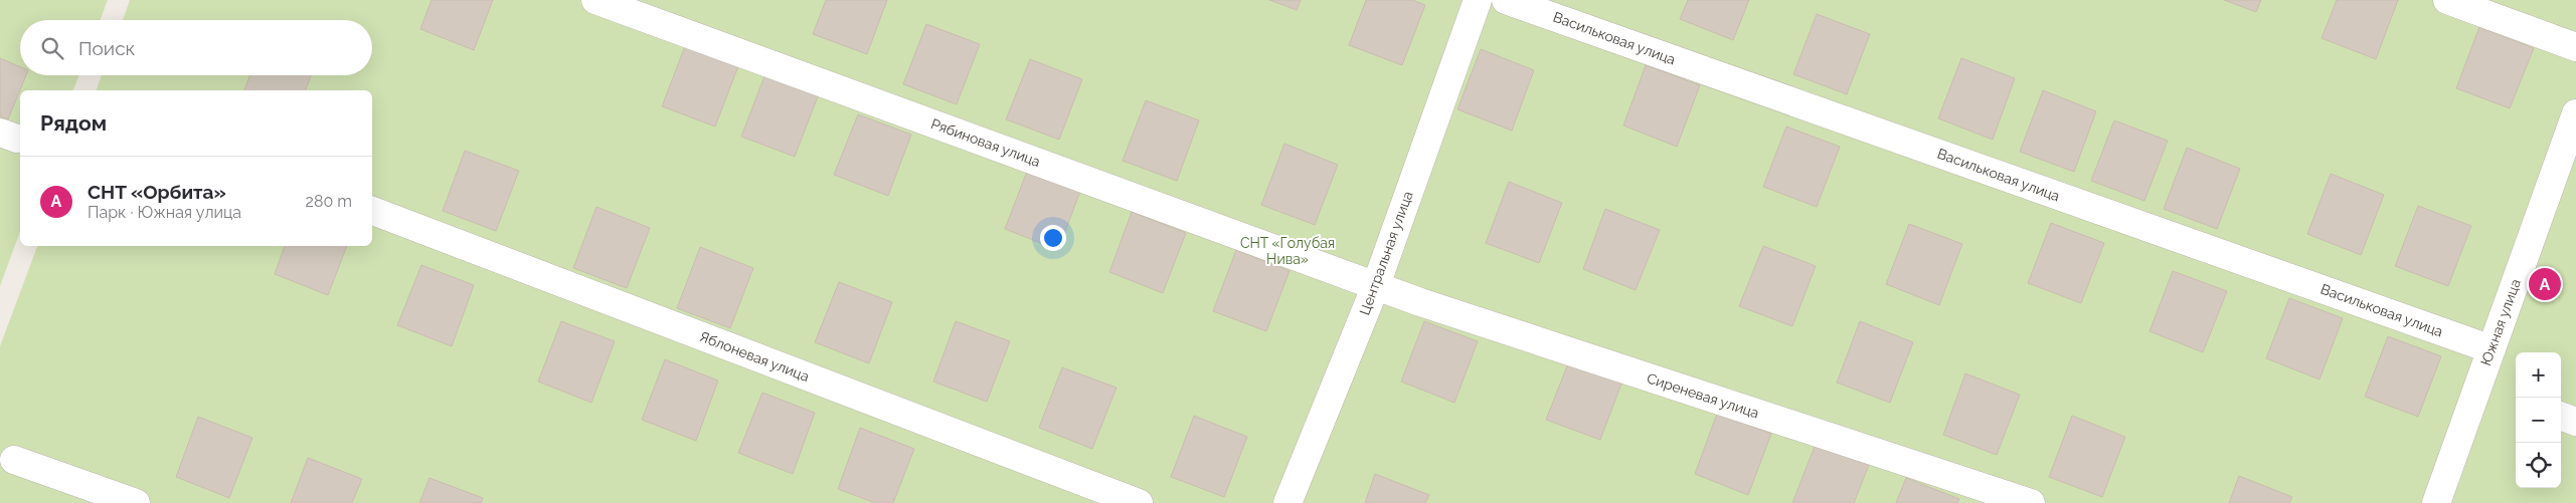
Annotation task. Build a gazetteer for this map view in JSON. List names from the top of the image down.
{
  "streets": {
    "street": [
      "Васильковая улица",
      "Рябиновая улица",
      "Центральная улица",
      "Южная улица",
      "Яблоневая улица",
      "Сиреневая улица"
    ]
  },
  "crossings": [
    ["Васильковая улица", "Южная улица"],
    ["Рябиновая улица", "Центральная улица"],
    ["Рябиновая улица", "Сиреневая улица"],
    ["Центральная улица", "Сиреневая улица"]
  ],
  "parks": ["СНТ «Голубая Нива»"],
  "page": {
    "search": "Поиск",
    "heading": "Рядом",
    "list": [
      {
        "mark": "A",
        "name": "СНТ «Орбита»",
        "note": "Парк · Южная улица",
        "value": "280 m"
      }
    ],
    "pins": "A",
    "map_buttons": ["+", "−"]
  }
}
